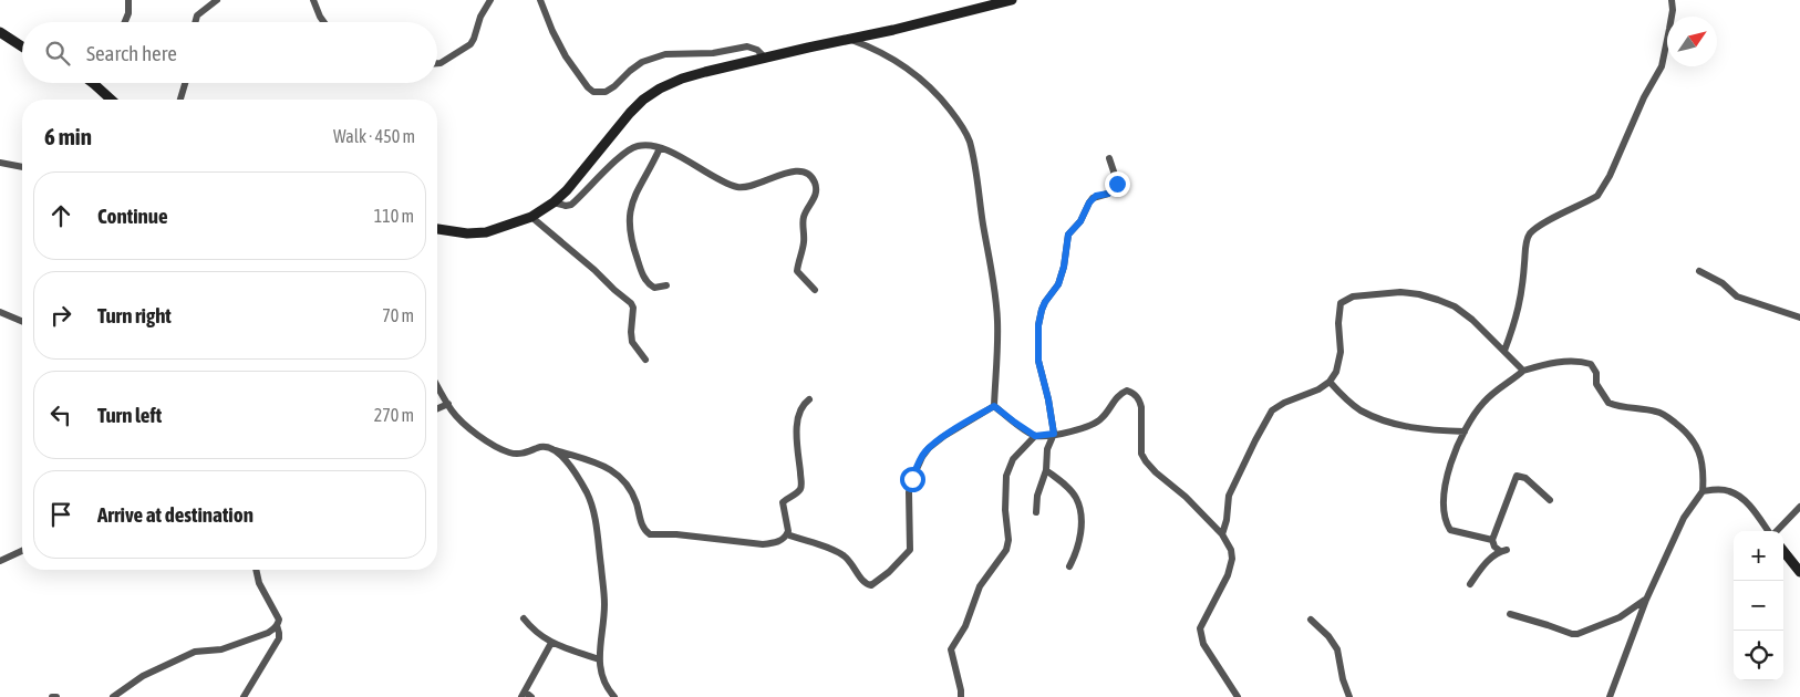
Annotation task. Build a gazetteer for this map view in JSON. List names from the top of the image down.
{
  "north": "top right",
  "page": {
    "search": "Search here",
    "heading": ["6 min", "Walk · 450 m"],
    "list": [
      ["Continue", "110 m"],
      ["Turn right", "70 m"],
      ["Turn left", "270 m"],
      "Arrive at destination"
    ],
    "map_buttons": ["+", "−"]
  }
}
